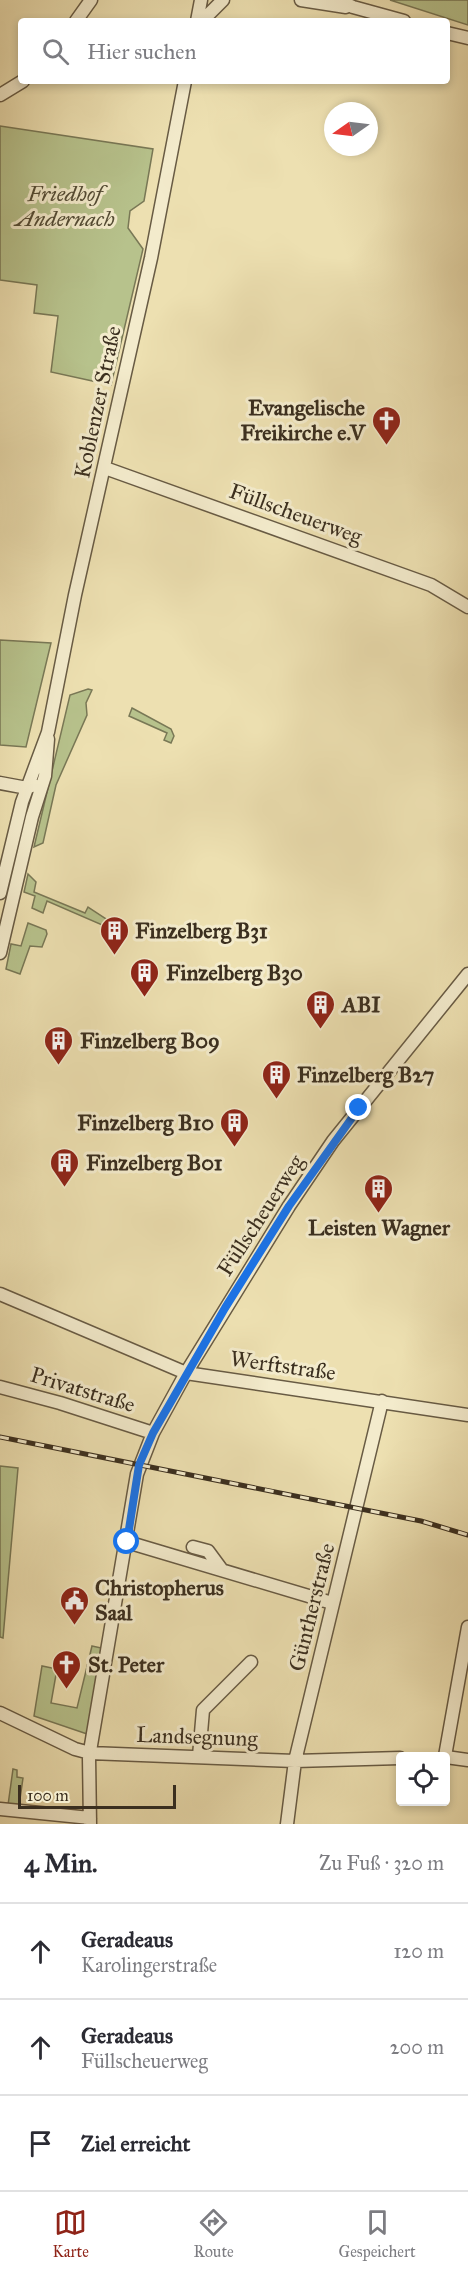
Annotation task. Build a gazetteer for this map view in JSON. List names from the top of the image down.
{
  "streets": {
    "street": [
      "Koblenzer Straße",
      "Füllscheuerweg",
      "Werftstraße",
      "Privatstraße",
      "Güntherstraße",
      "Landsegnung"
    ]
  },
  "crossings": [
    ["Koblenzer Straße", "Füllscheuerweg"],
    ["Füllscheuerweg", "Werftstraße"],
    ["Füllscheuerweg", "Privatstraße"],
    ["Füllscheuerweg", "Landsegnung"],
    ["Werftstraße", "Güntherstraße"],
    ["Güntherstraße", "Landsegnung"]
  ],
  "parks": ["Friedhof Andernach"],
  "places": {
    "church": ["Evangelische Freikirche e.V", "St. Peter"],
    "building": [
      "Finzelberg B31",
      "Finzelberg B30",
      "ABI",
      "Finzelberg B09",
      "Finzelberg B27",
      "Finzelberg B10",
      "Finzelberg B01",
      "Leisten Wagner"
    ],
    "public building": ["Christopherus Saal"]
  },
  "scale_bar": "100 m",
  "north": "left",
  "page": {
    "search": "Hier suchen",
    "scale": "100 m",
    "heading": ["4 Min.", "Zu Fuß · 320 m"],
    "list": [
      ["Geradeaus", "Karolingerstraße", "120 m"],
      ["Geradeaus", "Füllscheuerweg", "200 m"],
      "Ziel erreicht"
    ],
    "nav": ["Karte", "Route", "Gespeichert"]
  }
}
